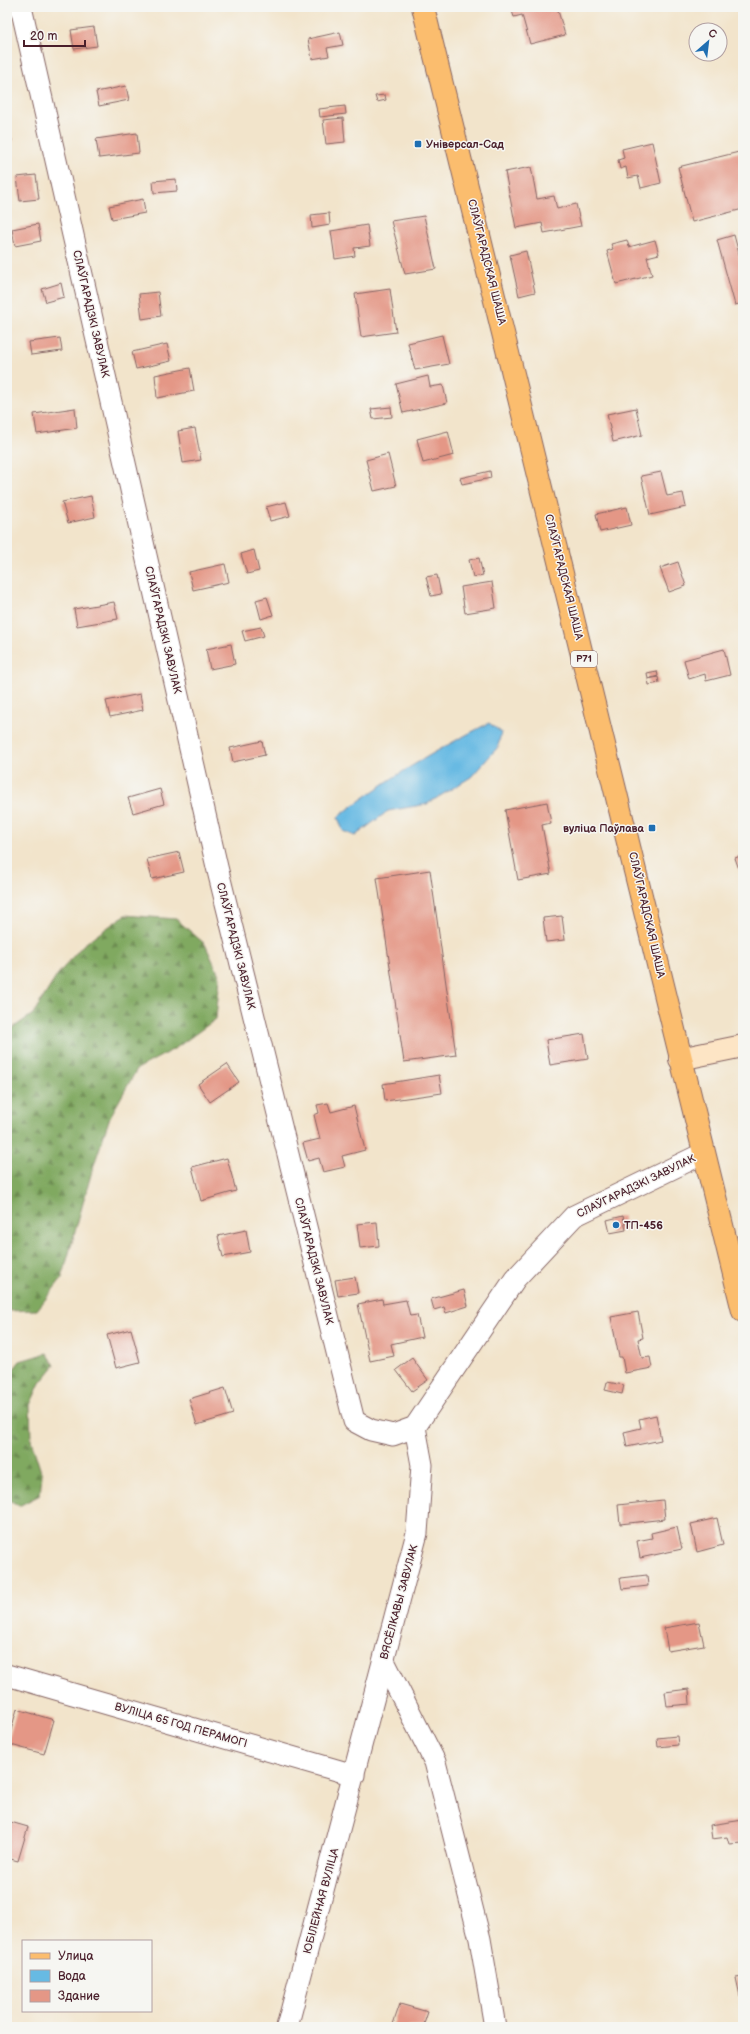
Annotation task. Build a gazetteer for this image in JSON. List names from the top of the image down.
{
  "streets": {
    "main road": ["СЛАЎГАРАДСКАЯ ШАША", "Р71"],
    "street": [
      "СЛАЎГАРАДЗКІ ЗАВУЛАК",
      "ВЯСЁЛКАВЫ ЗАВУЛАК",
      "ВУЛІЦА 65 ГОД ПЕРАМОГІ",
      "ЮБІЛЕЙНАЯ ВУЛІЦА"
    ]
  },
  "crossings": [
    ["СЛАЎГАРАДСКАЯ ШАША", "СЛАЎГАРАДЗКІ ЗАВУЛАК"],
    ["СЛАЎГАРАДЗКІ ЗАВУЛАК", "ВЯСЁЛКАВЫ ЗАВУЛАК"],
    ["ВЯСЁЛКАВЫ ЗАВУЛАК", "ВУЛІЦА 65 ГОД ПЕРАМОГІ"],
    ["ВЯСЁЛКАВЫ ЗАВУЛАК", "ЮБІЛЕЙНАЯ ВУЛІЦА"],
    ["ВУЛІЦА 65 ГОД ПЕРАМОГІ", "ЮБІЛЕЙНАЯ ВУЛІЦА"]
  ],
  "places": {
    "transit": ["Універсал-Сад", "вуліца Паўлава"],
    "other": ["ТП-456"]
  },
  "legend": ["Улица", "Вода", "Здание"],
  "scale_bar": "20 m",
  "north": "top right"
}
